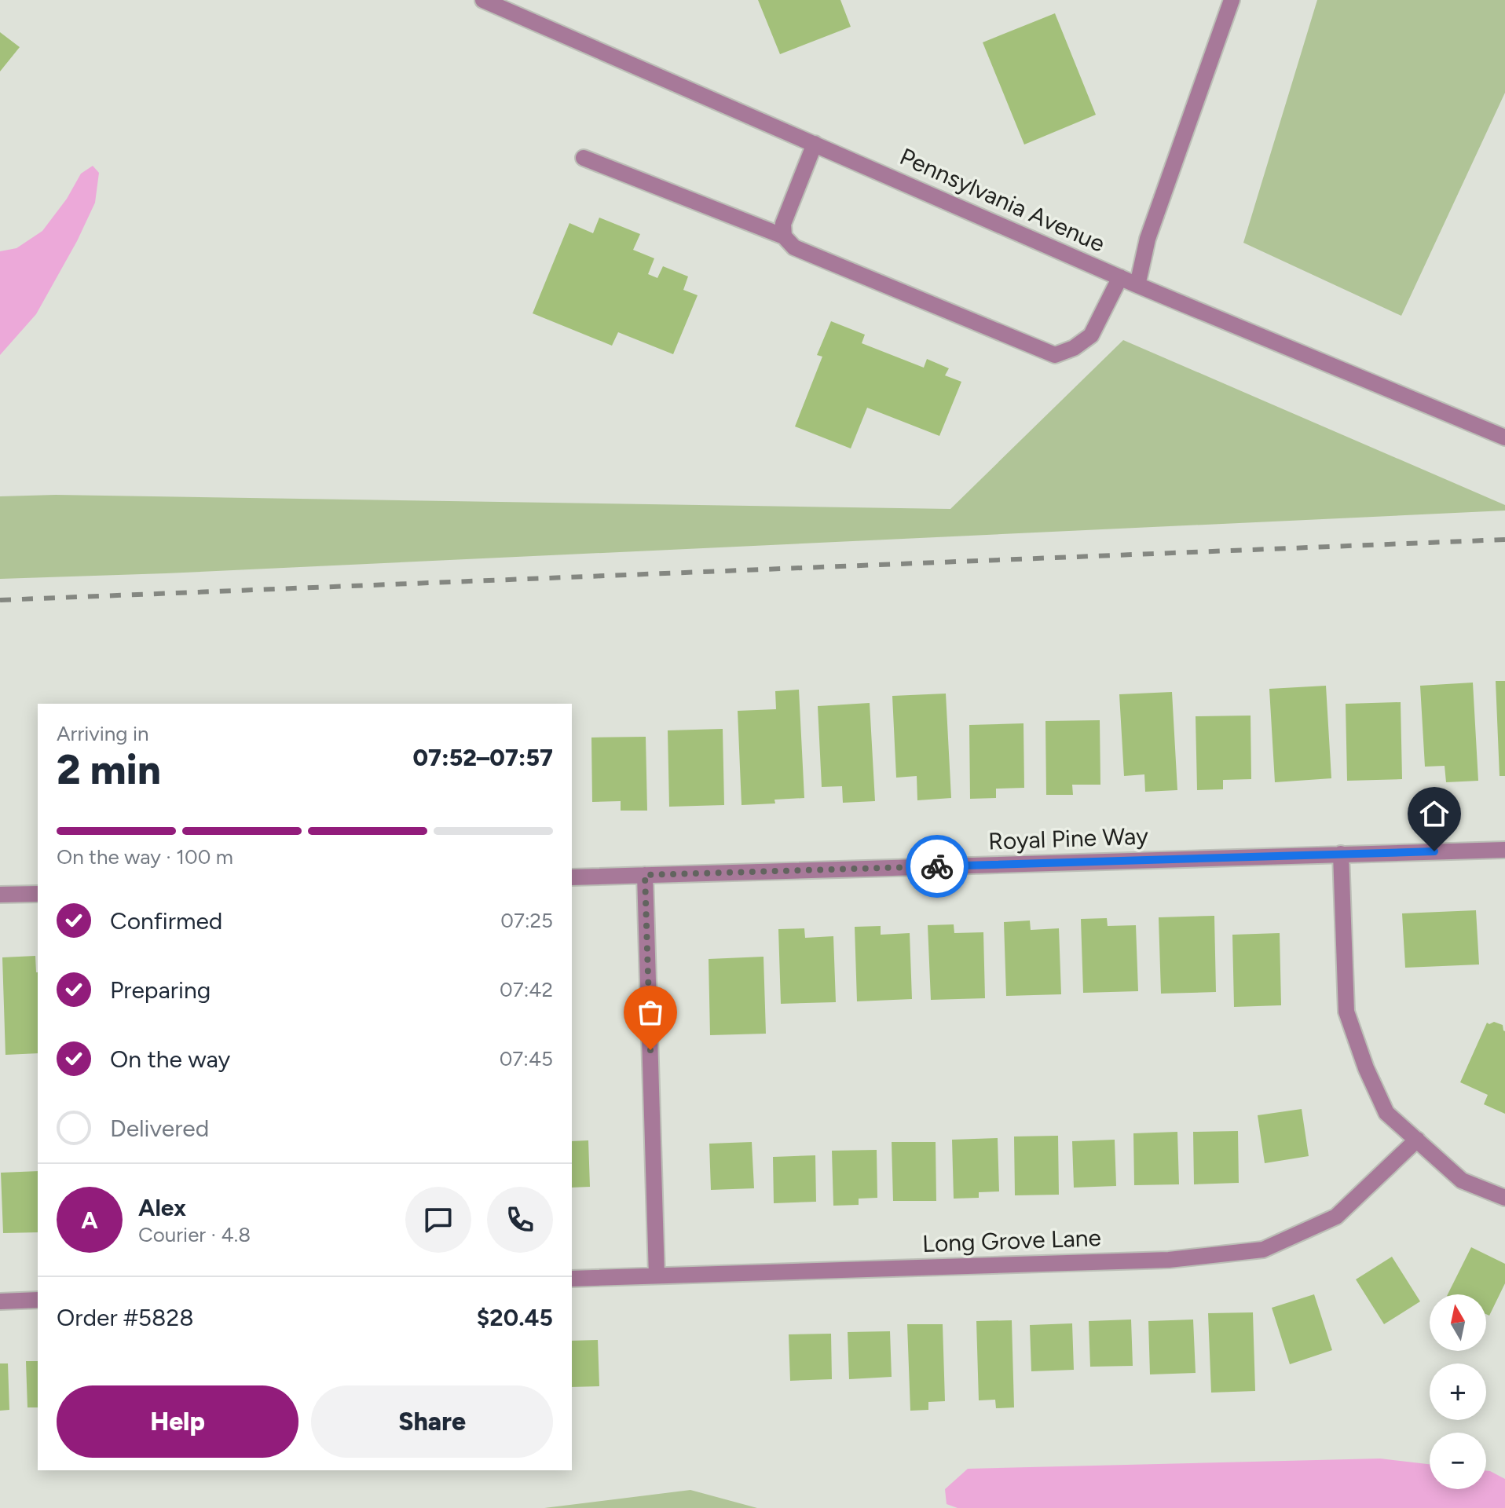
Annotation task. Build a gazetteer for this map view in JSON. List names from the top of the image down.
{
  "streets": {
    "street": ["Pennsylvania Avenue", "Royal Pine Way", "Long Grove Lane"]
  },
  "north": "top",
  "page": {
    "heading": ["2 min", "Arriving in", "07:52–07:57"],
    "panel": [
      "Alex",
      "Courier · 4.8",
      "Order #5828",
      "$20.45"
    ],
    "bar": "On the way · 100 m",
    "list": [
      ["Confirmed", "07:25"],
      ["Preparing", "07:42"],
      ["On the way", "07:45"],
      "Delivered"
    ],
    "round": "A",
    "map_buttons": ["+", "−"],
    "buttons": ["Help", "Share"]
  }
}
